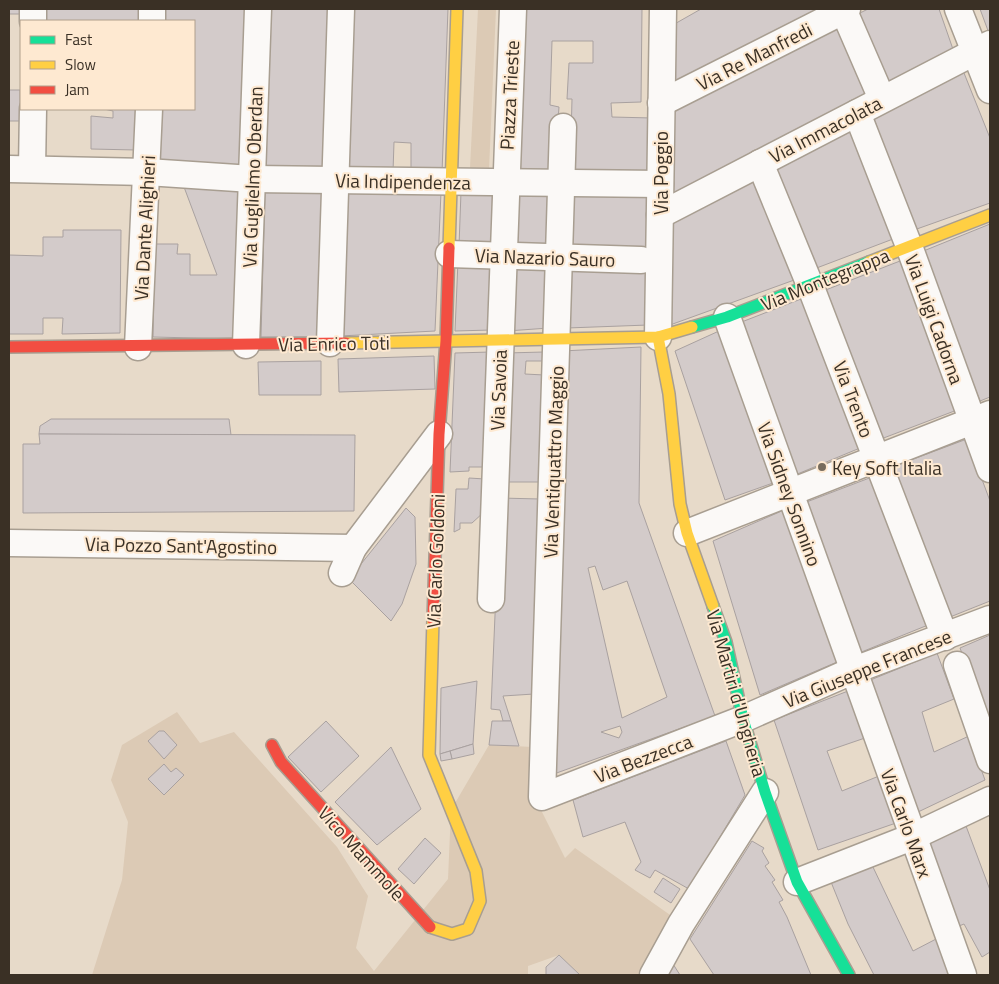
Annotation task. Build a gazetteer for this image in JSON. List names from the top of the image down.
{
  "streets": {
    "street": [
      "Via Re Manfredi",
      "Piazza Trieste",
      "Via Immacolata",
      "Via Poggio",
      "Via Guglielmo Oberdan",
      "Via Indipendenza",
      "Via Dante Alighieri",
      "Via Nazario Sauro",
      "Via Montegrappa",
      "Via Luigi Cadorna",
      "Via Enrico Toti",
      "Via Savoia",
      "Via Trento",
      "Via Ventiquattro Maggio",
      "Via Sidney Sonnino",
      "Via Pozzo Sant'Agostino",
      "Via Carlo Goldoni",
      "Via Giuseppe Francese",
      "Via Martiri d'Ungheria",
      "Via Bezzecca",
      "Via Carlo Marx",
      "Vico Mammole"
    ]
  },
  "crossings": [
    ["Via Re Manfredi", "Via Poggio"],
    ["Piazza Trieste", "Via Indipendenza"],
    ["Piazza Trieste", "Via Savoia"],
    ["Via Immacolata", "Via Poggio"],
    ["Via Immacolata", "Via Luigi Cadorna"],
    ["Via Immacolata", "Via Trento"],
    ["Via Poggio", "Via Indipendenza"],
    ["Via Poggio", "Via Montegrappa"],
    ["Via Poggio", "Via Enrico Toti"],
    ["Via Poggio", "Via Martiri d'Ungheria"],
    ["Via Guglielmo Oberdan", "Via Indipendenza"],
    ["Via Guglielmo Oberdan", "Via Enrico Toti"],
    ["Via Indipendenza", "Via Dante Alighieri"],
    ["Via Indipendenza", "Via Savoia"],
    ["Via Indipendenza", "Via Ventiquattro Maggio"],
    ["Via Indipendenza", "Via Carlo Goldoni"],
    ["Via Dante Alighieri", "Via Enrico Toti"],
    ["Via Nazario Sauro", "Via Savoia"],
    ["Via Nazario Sauro", "Via Ventiquattro Maggio"],
    ["Via Nazario Sauro", "Via Carlo Goldoni"],
    ["Via Montegrappa", "Via Luigi Cadorna"],
    ["Via Montegrappa", "Via Enrico Toti"],
    ["Via Montegrappa", "Via Trento"],
    ["Via Montegrappa", "Via Sidney Sonnino"],
    ["Via Montegrappa", "Via Martiri d'Ungheria"],
    ["Via Enrico Toti", "Via Savoia"],
    ["Via Enrico Toti", "Via Ventiquattro Maggio"],
    ["Via Enrico Toti", "Via Carlo Goldoni"],
    ["Via Enrico Toti", "Via Martiri d'Ungheria"],
    ["Via Trento", "Via Giuseppe Francese"],
    ["Via Ventiquattro Maggio", "Via Bezzecca"],
    ["Via Sidney Sonnino", "Via Giuseppe Francese"],
    ["Via Sidney Sonnino", "Via Carlo Marx"],
    ["Via Carlo Goldoni", "Vico Mammole"],
    ["Via Giuseppe Francese", "Via Martiri d'Ungheria"],
    ["Via Giuseppe Francese", "Via Bezzecca"],
    ["Via Giuseppe Francese", "Via Carlo Marx"],
    ["Via Martiri d'Ungheria", "Via Bezzecca"]
  ],
  "places": ["Key Soft Italia"],
  "legend": ["Fast", "Slow", "Jam"]
}
